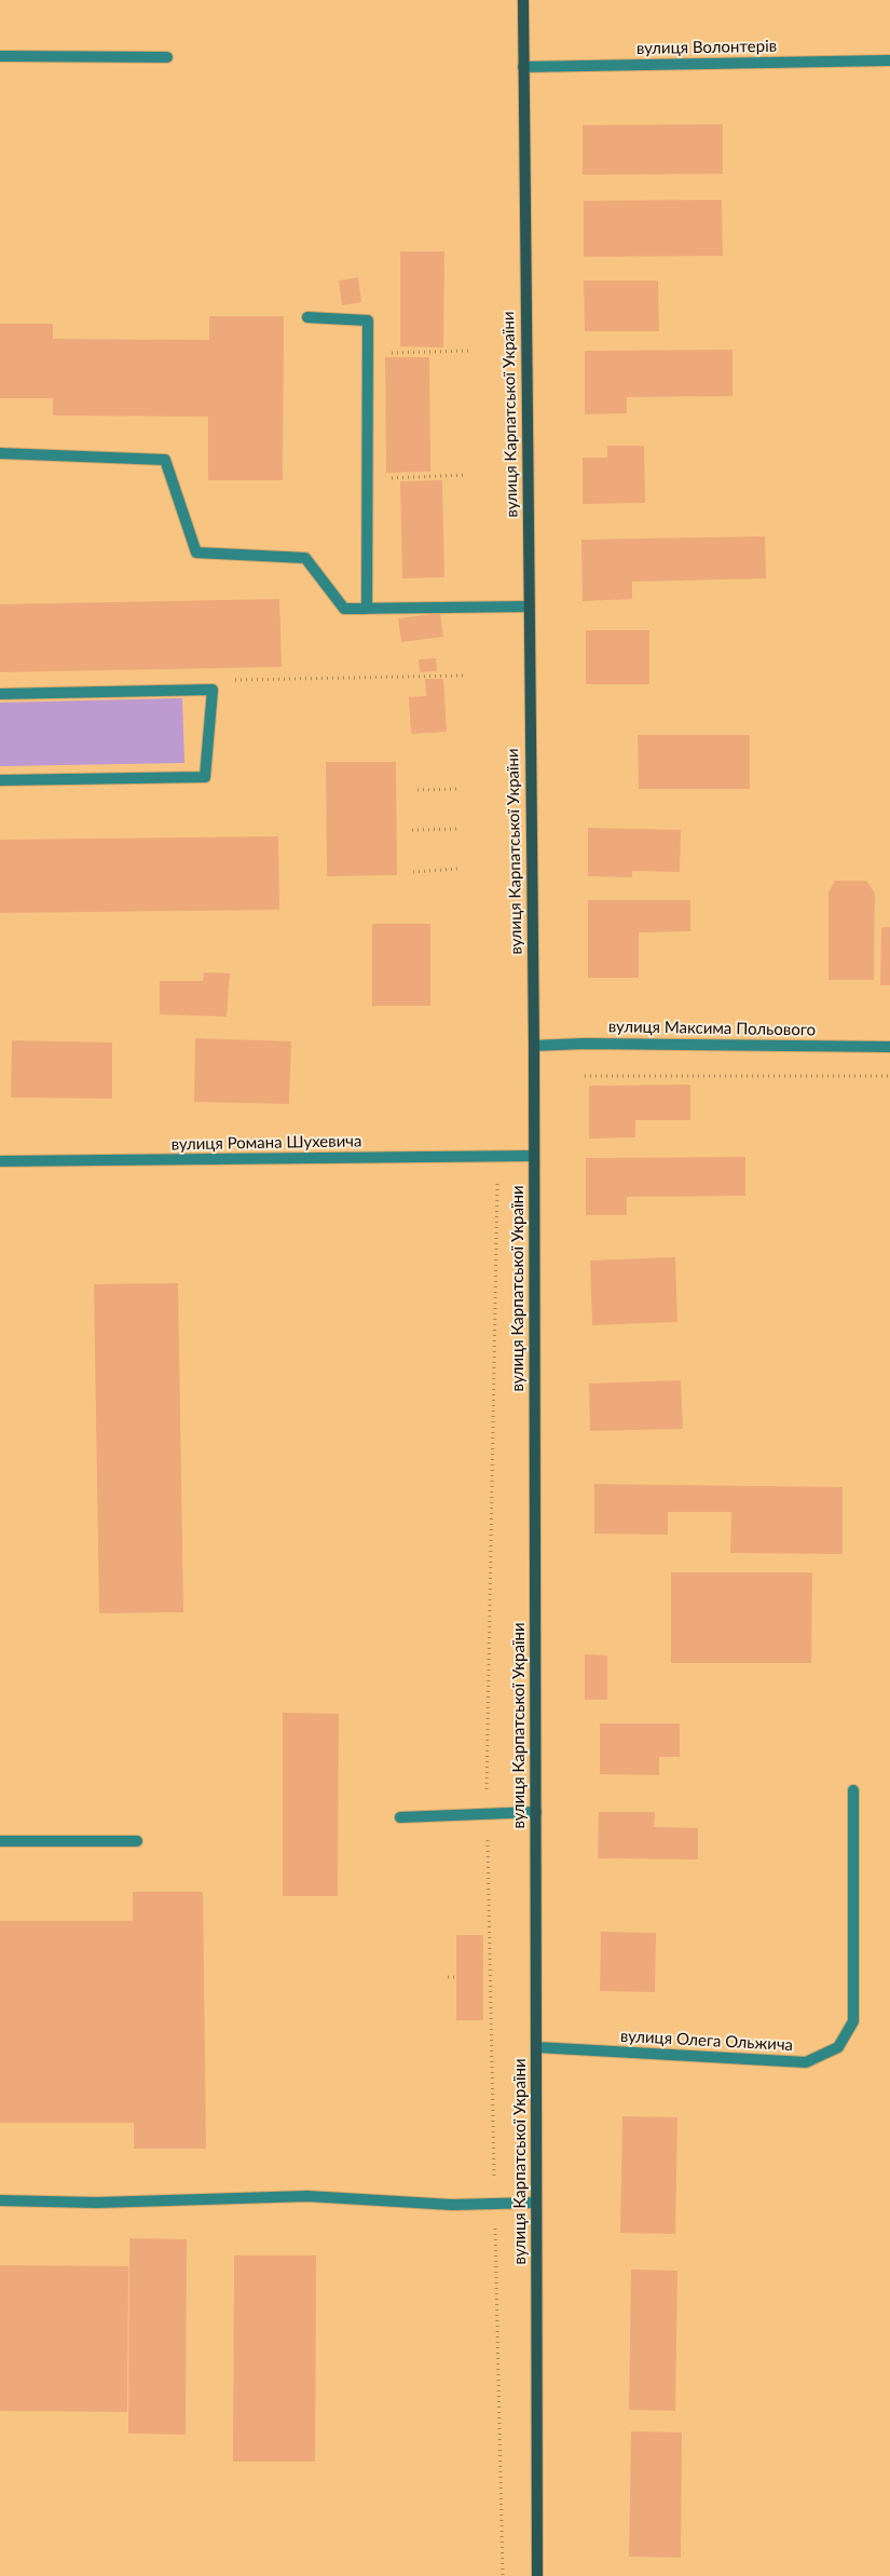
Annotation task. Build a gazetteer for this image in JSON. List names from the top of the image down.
{
  "streets": {
    "main road": ["вулиця Карпатської України"],
    "street": [
      "вулиця Волонтерів",
      "вулиця Максима Польового",
      "вулиця Романа Шухевича",
      "вулиця Олега Ольжича"
    ]
  },
  "crossings": [
    ["вулиця Волонтерів", "вулиця Карпатської України"],
    ["вулиця Карпатської України", "вулиця Максима Польового"],
    ["вулиця Карпатської України", "вулиця Романа Шухевича"],
    ["вулиця Карпатської України", "вулиця Олега Ольжича"]
  ]
}
